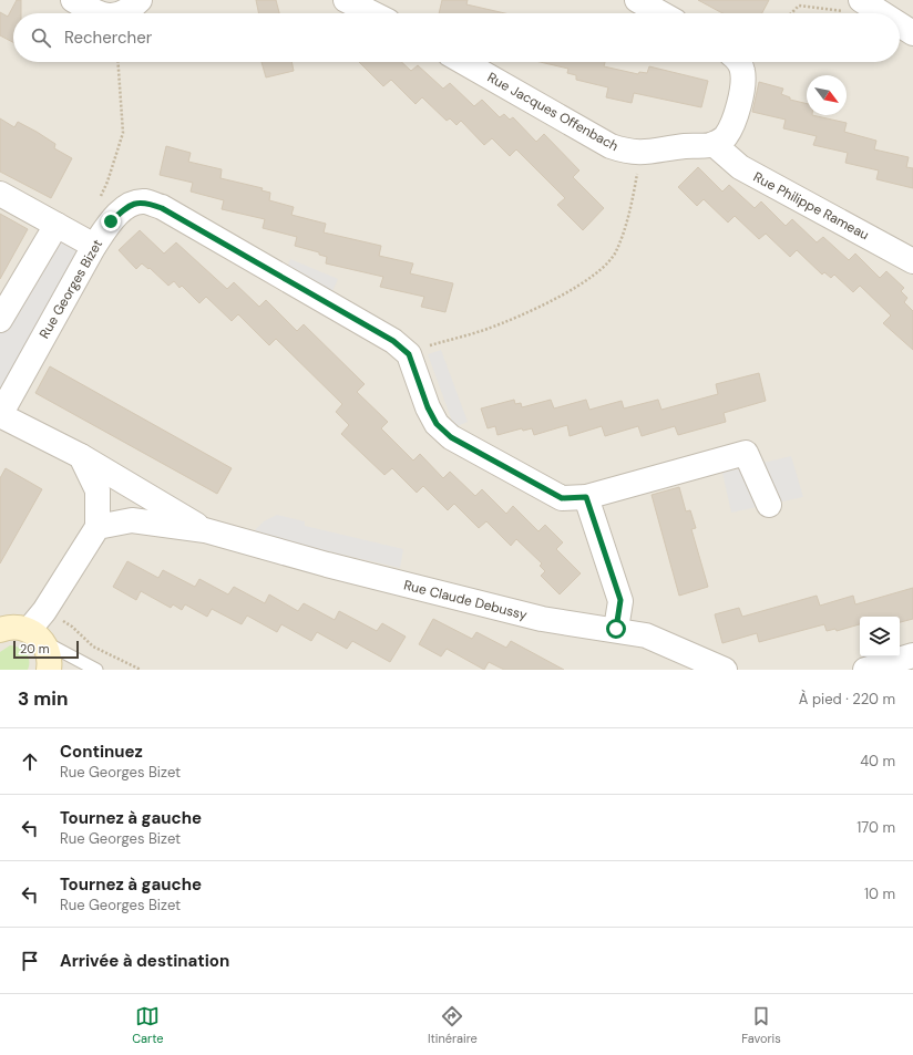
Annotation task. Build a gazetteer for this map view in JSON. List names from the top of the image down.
{
  "streets": {
    "street": [
      "Rue Jacques Offenbach",
      "Rue Philippe Rameau",
      "Rue Georges Bizet",
      "Rue Claude Debussy"
    ]
  },
  "crossings": [
    ["Rue Jacques Offenbach", "Rue Philippe Rameau"],
    ["Rue Georges Bizet", "Rue Claude Debussy"]
  ],
  "scale_bar": "20 m",
  "north": "bottom right",
  "page": {
    "search": "Rechercher",
    "scale": "20 m",
    "heading": ["3 min", "À pied · 220 m"],
    "list": [
      ["Continuez", "Rue Georges Bizet", "40 m"],
      ["Tournez à gauche", "Rue Georges Bizet", "170 m"],
      ["Tournez à gauche", "Rue Georges Bizet", "10 m"],
      "Arrivée à destination"
    ],
    "nav": ["Carte", "Itinéraire", "Favoris"]
  }
}
